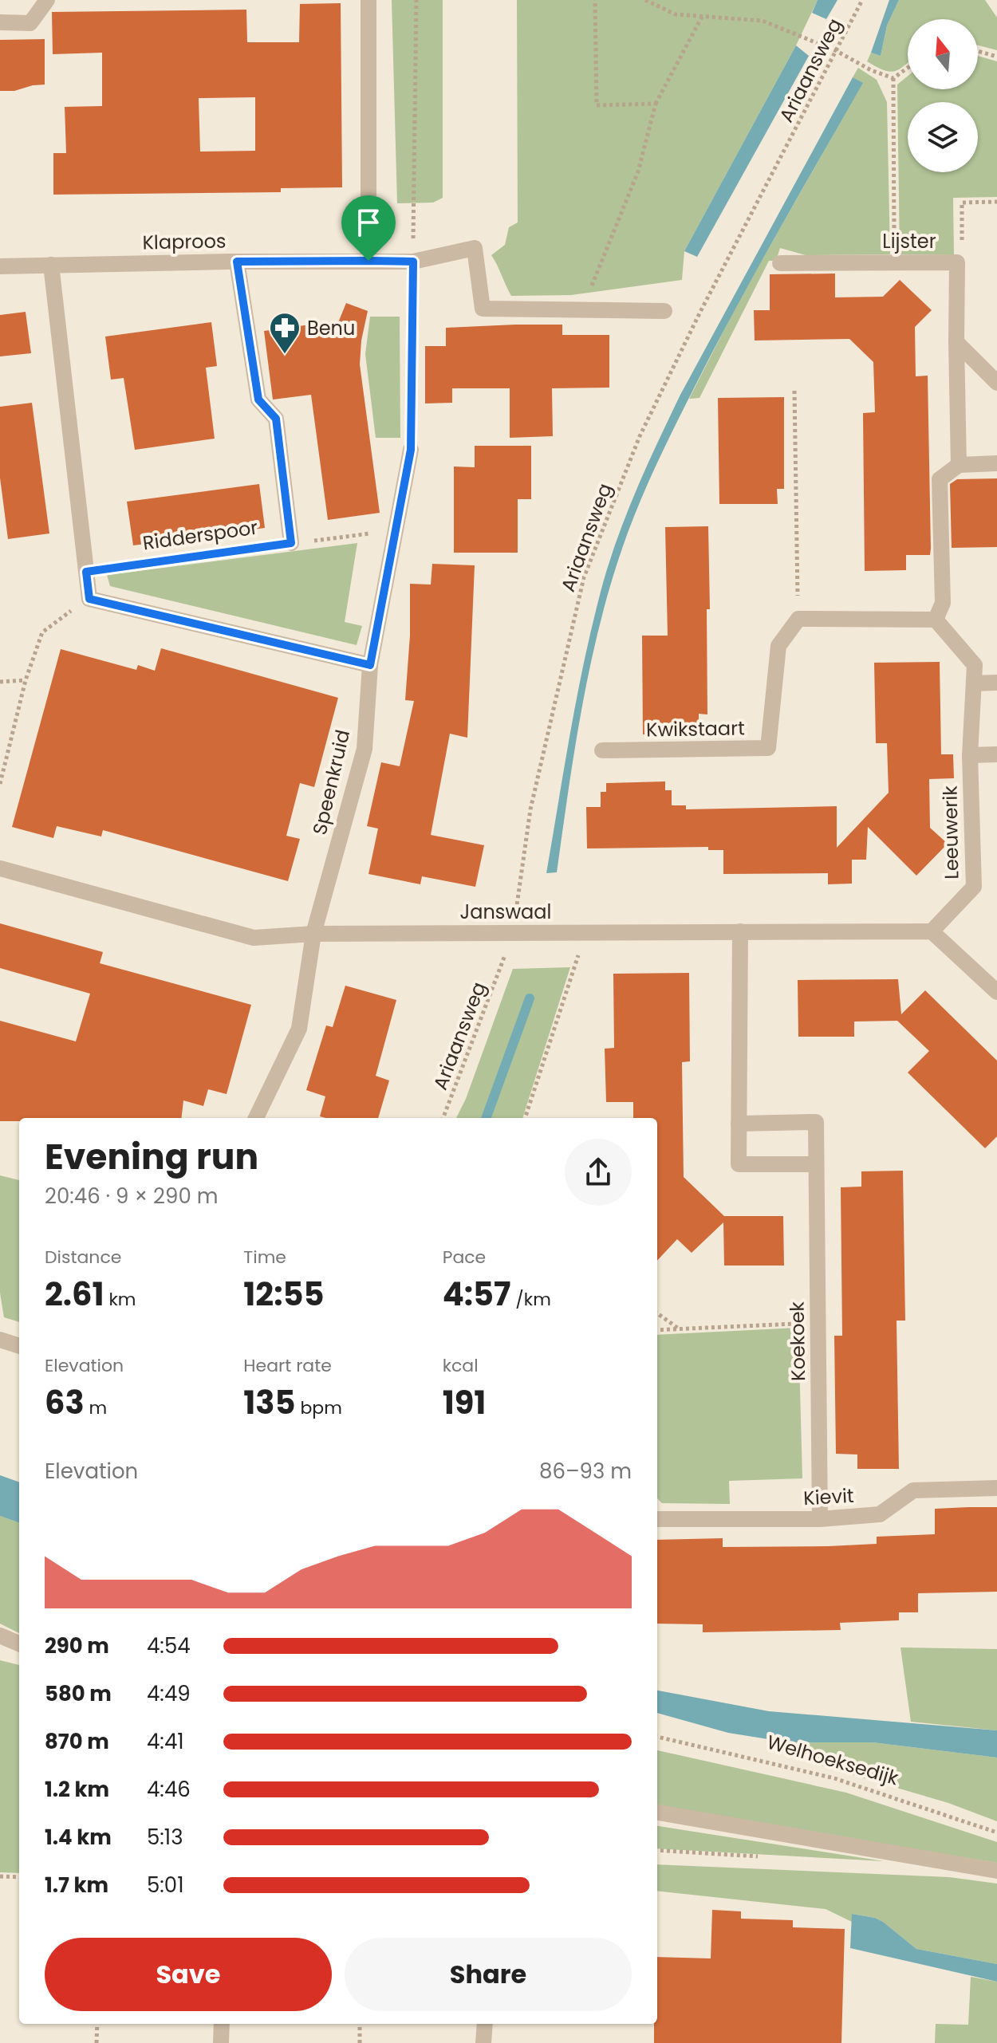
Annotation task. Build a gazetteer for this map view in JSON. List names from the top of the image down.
{
  "streets": {
    "street": [
      "Lijster",
      "Klaproos",
      "Kwikstaart",
      "Speenkruid",
      "Leeuwerik",
      "Janswaal",
      "Koekoek",
      "Kievit"
    ],
    "path": ["Ariaansweg", "Ridderspoor", "Welhoeksedijk"]
  },
  "crossings": [
    ["Ariaansweg", "Janswaal"],
    ["Ridderspoor", "Speenkruid"],
    ["Speenkruid", "Janswaal"],
    ["Leeuwerik", "Janswaal"],
    ["Koekoek", "Kievit"]
  ],
  "places": {
    "pharmacy": ["Benu"]
  },
  "north": "top",
  "page": {
    "heading": ["Evening run", "20:46 · 9 × 290 m"],
    "stats": [
      ["Distance", "2.61 km"],
      ["Time", "12:55"],
      ["Pace", "4:57 /km"],
      ["Elevation", "63 m"],
      ["Heart rate", "135 bpm"],
      ["kcal", "191"]
    ],
    "chart": ["Elevation", "86–93 m"],
    "list": [
      {
        "name": "290 m",
        "note": "4:54"
      },
      {
        "name": "580 m",
        "note": "4:49"
      },
      {
        "name": "870 m",
        "note": "4:41"
      },
      {
        "name": "1.2 km",
        "note": "4:46"
      },
      {
        "name": "1.4 km",
        "note": "5:13"
      },
      {
        "name": "1.7 km",
        "note": "5:01"
      }
    ],
    "buttons": ["Save", "Share"]
  }
}
